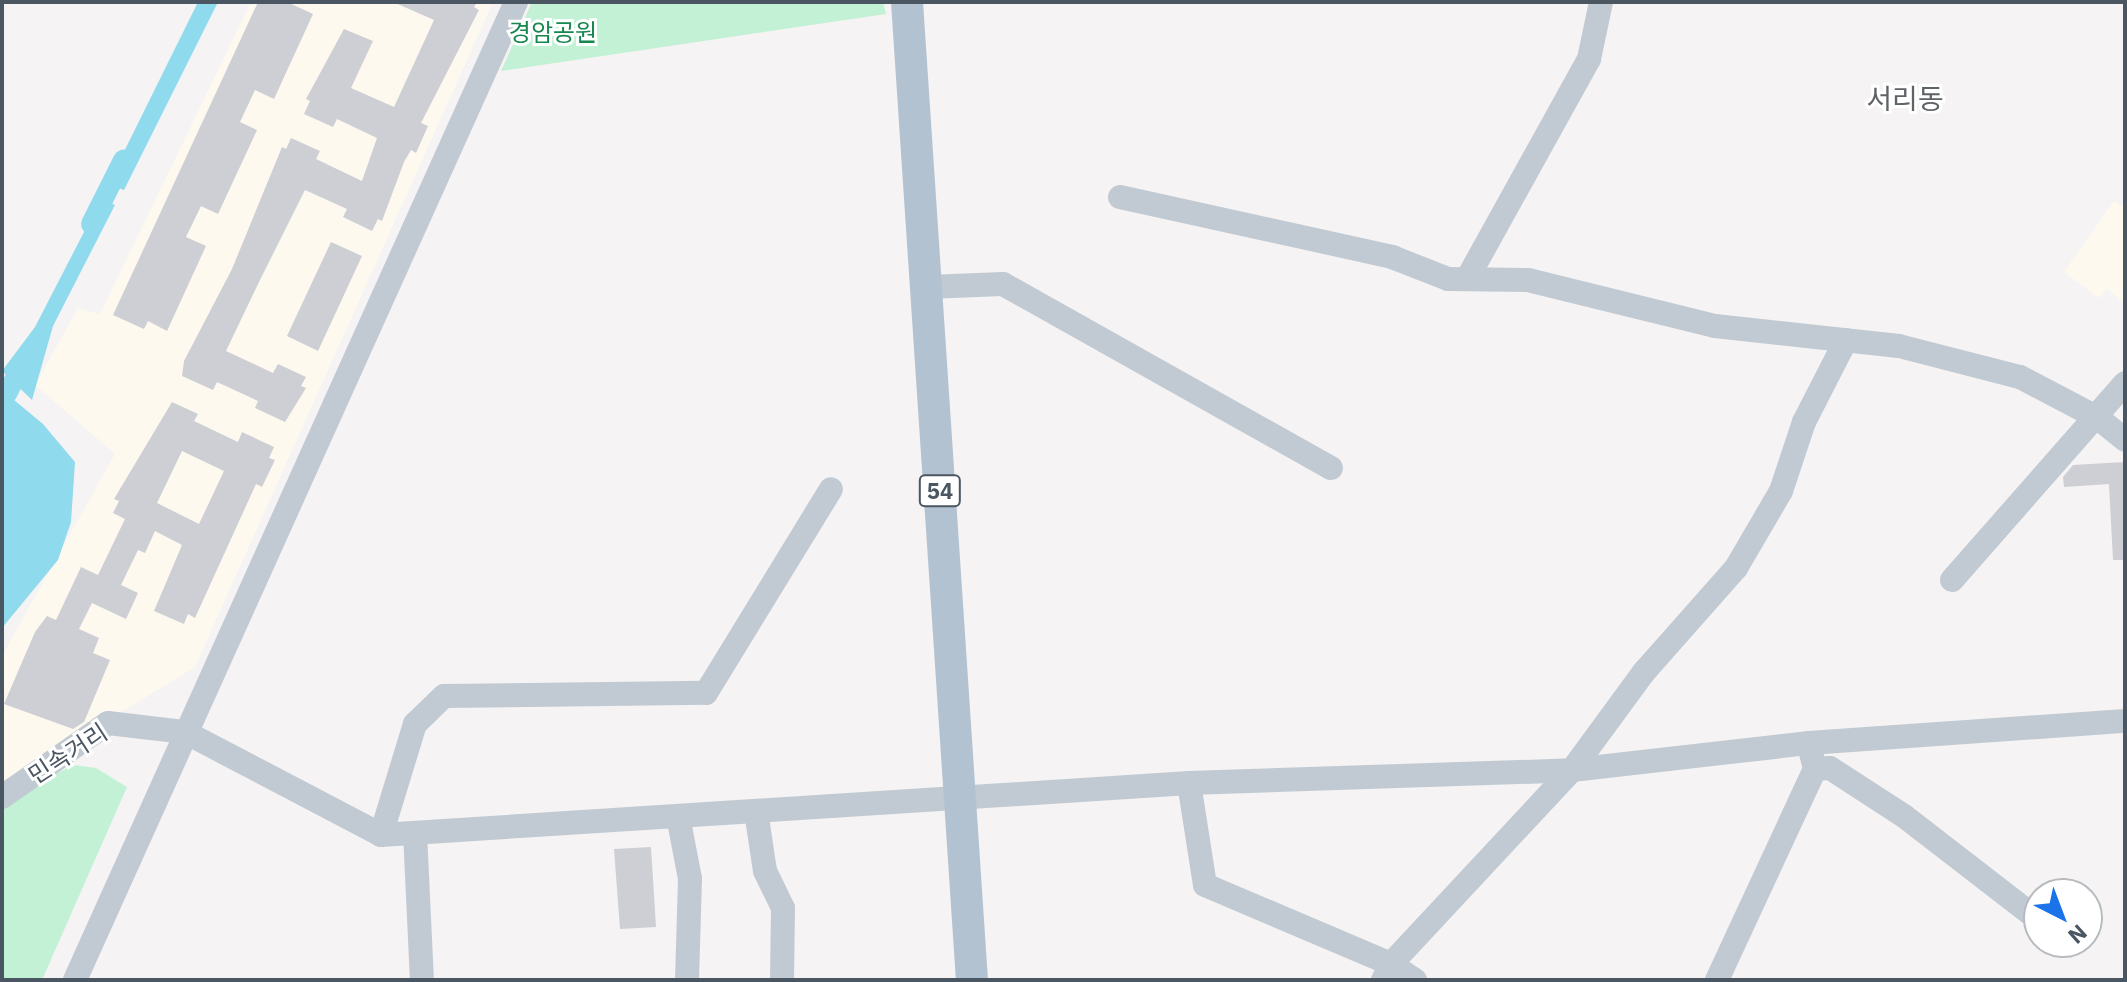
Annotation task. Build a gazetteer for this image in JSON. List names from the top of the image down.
{
  "streets": {
    "main road": ["54"],
    "street": ["민속거리"]
  },
  "districts": ["서리동"],
  "parks": ["경암공원"],
  "north": "bottom right"
}
